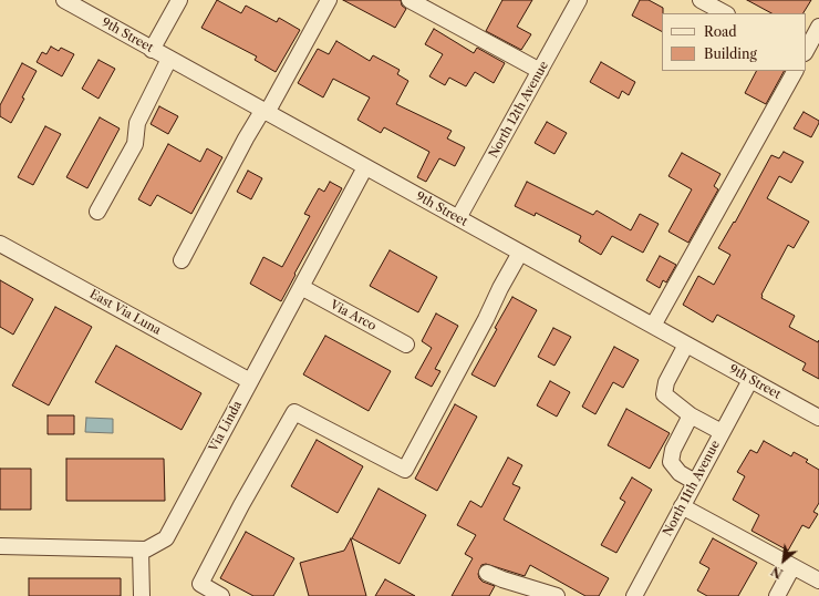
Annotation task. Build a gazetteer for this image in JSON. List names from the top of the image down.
{
  "streets": {
    "street": [
      "9th Street",
      "North 12th Avenue",
      "East Via Luna",
      "Via Arco",
      "Via Linda",
      "North 11th Avenue"
    ]
  },
  "crossings": [
    ["9th Street", "North 12th Avenue"],
    ["9th Street", "Via Linda"],
    ["9th Street", "North 11th Avenue"],
    ["East Via Luna", "Via Linda"],
    ["Via Arco", "Via Linda"]
  ],
  "legend": ["Road", "Building"],
  "north": "bottom left"
}
